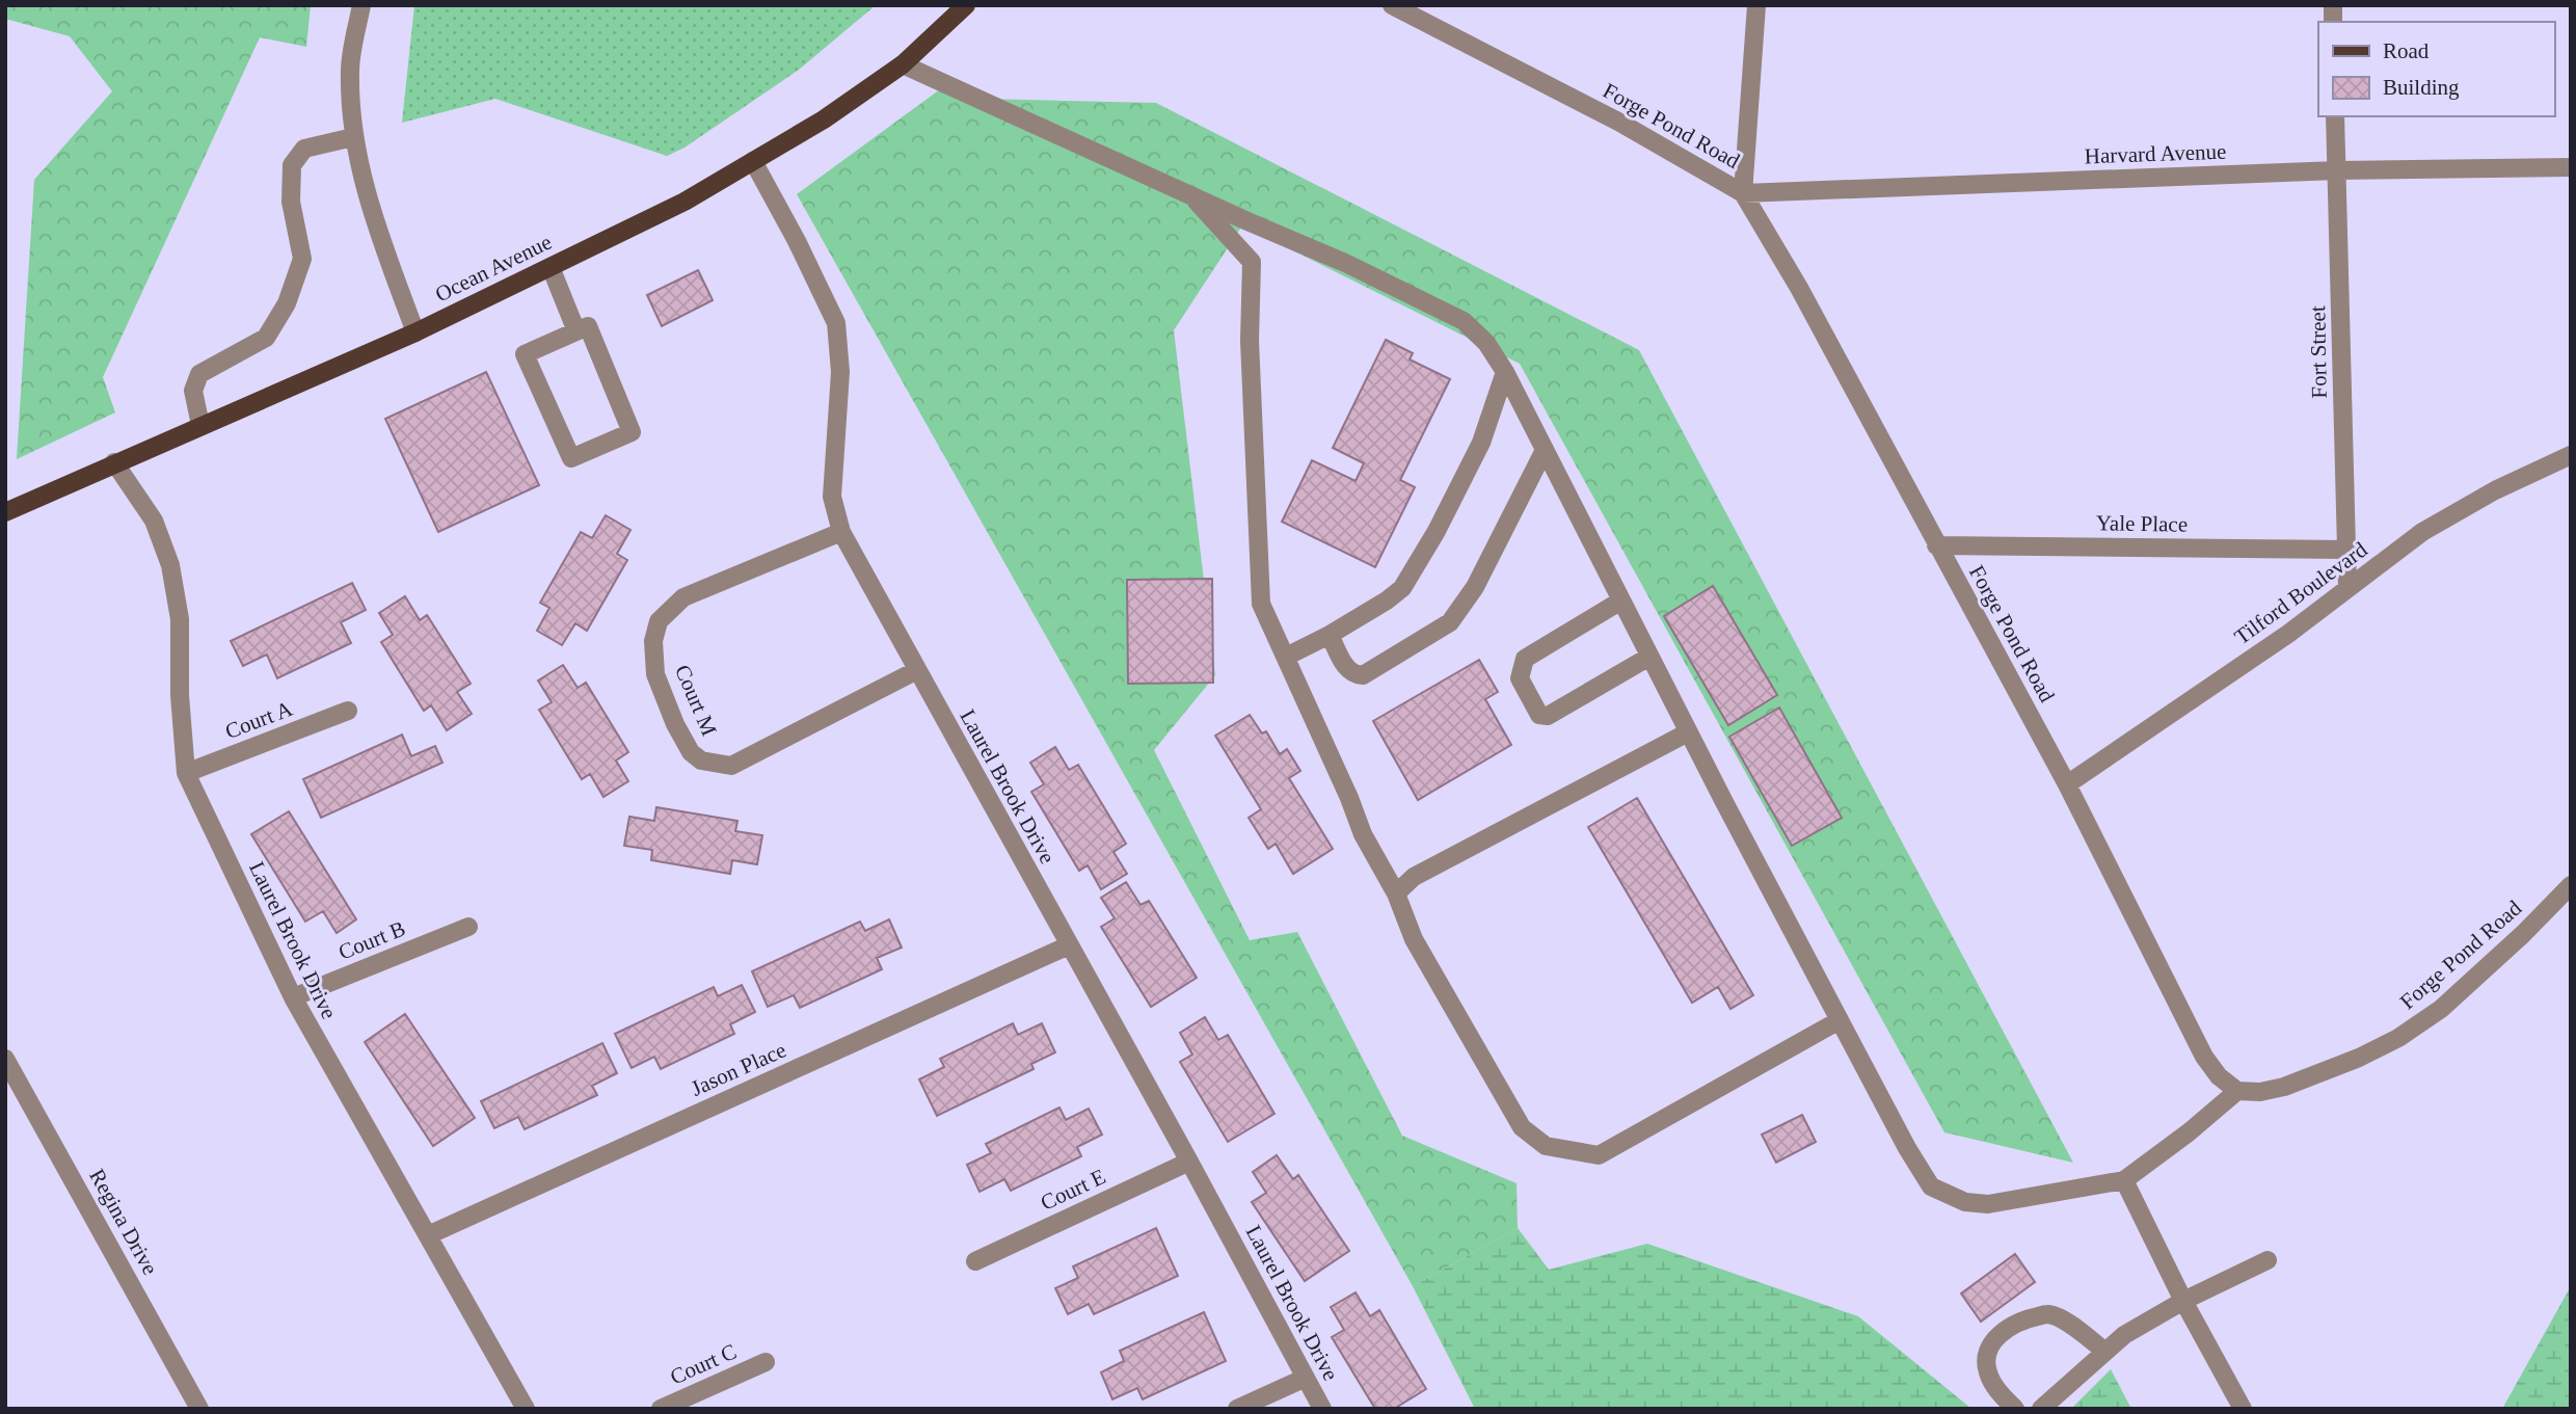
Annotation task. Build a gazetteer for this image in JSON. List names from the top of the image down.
{
  "streets": {
    "main road": ["Ocean Avenue"],
    "street": [
      "Forge Pond Road",
      "Harvard Avenue",
      "Fort Street",
      "Yale Place",
      "Tilford Boulevard",
      "Court M",
      "Court A",
      "Laurel Brook Drive",
      "Court B",
      "Jason Place",
      "Court E",
      "Regina Drive",
      "Court C"
    ]
  },
  "crossings": [
    ["Forge Pond Road", "Harvard Avenue"],
    ["Forge Pond Road", "Yale Place"],
    ["Forge Pond Road", "Tilford Boulevard"],
    ["Harvard Avenue", "Fort Street"],
    ["Ocean Avenue", "Laurel Brook Drive"],
    ["Fort Street", "Yale Place"],
    ["Fort Street", "Tilford Boulevard"],
    ["Court M", "Laurel Brook Drive"],
    ["Court A", "Laurel Brook Drive"],
    ["Laurel Brook Drive", "Court B"],
    ["Laurel Brook Drive", "Jason Place"],
    ["Laurel Brook Drive", "Court E"]
  ],
  "legend": ["Road", "Building"]
}
